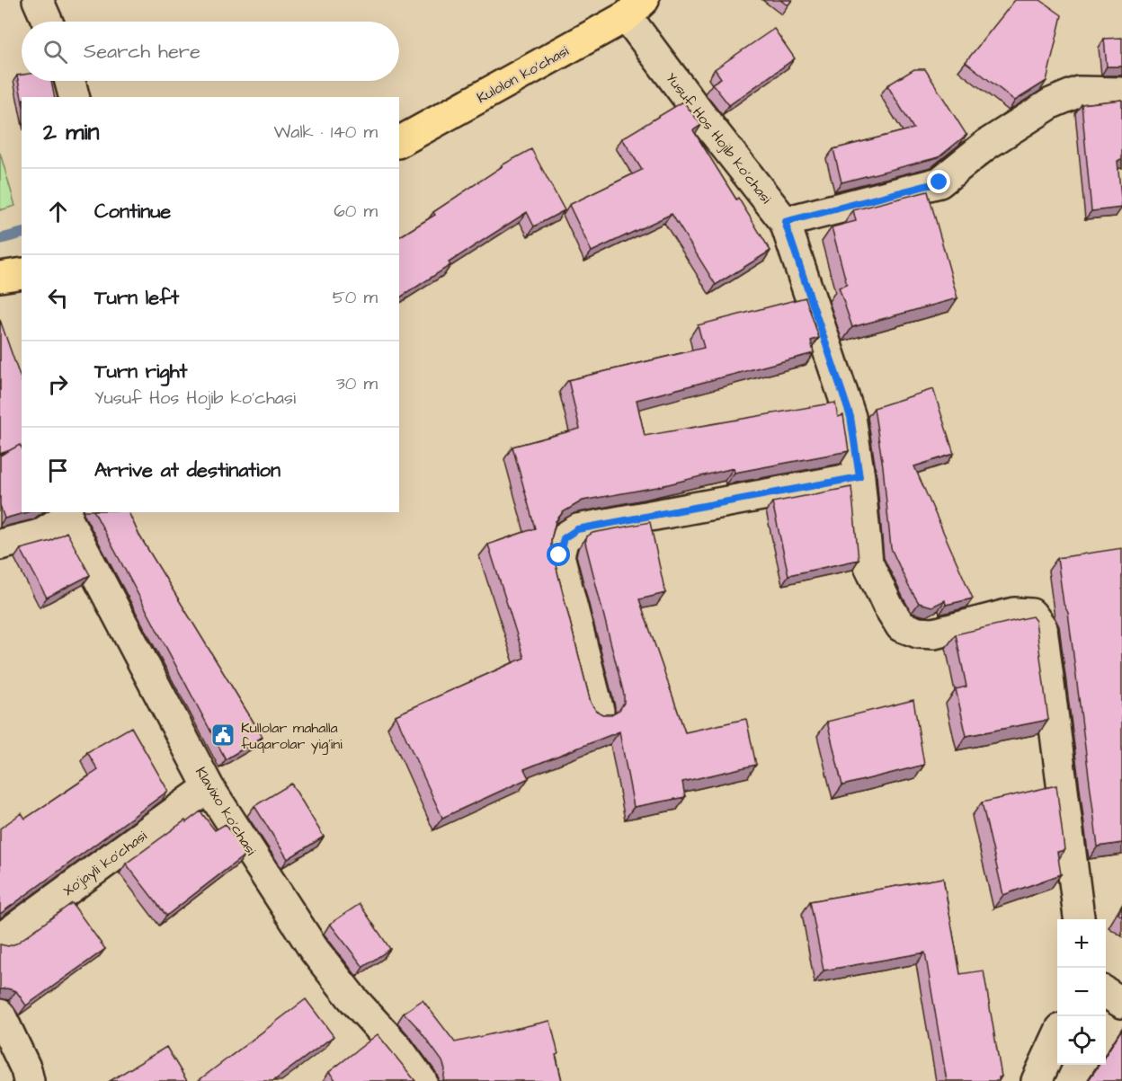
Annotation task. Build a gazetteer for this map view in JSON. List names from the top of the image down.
{
  "streets": {
    "main road": ["Kulolon ko'chasi"],
    "street": ["Yusuf Hos Hojib ko'chasi", "Klavixo ko'chasi", "Xo'jayli ko'chasi"]
  },
  "crossings": [
    ["Kulolon ko'chasi", "Yusuf Hos Hojib ko'chasi"],
    ["Klavixo ko'chasi", "Xo'jayli ko'chasi"]
  ],
  "places": {
    "public building": ["Kullolar mahalla fuqarolar yig'ini"]
  },
  "page": {
    "search": "Search here",
    "heading": ["2 min", "Walk · 140 m"],
    "list": [
      ["Continue", "60 m"],
      ["Turn left", "50 m"],
      ["Turn right", "Yusuf Hos Hojib ko'chasi", "30 m"],
      "Arrive at destination"
    ],
    "map_buttons": ["+", "−"]
  }
}
